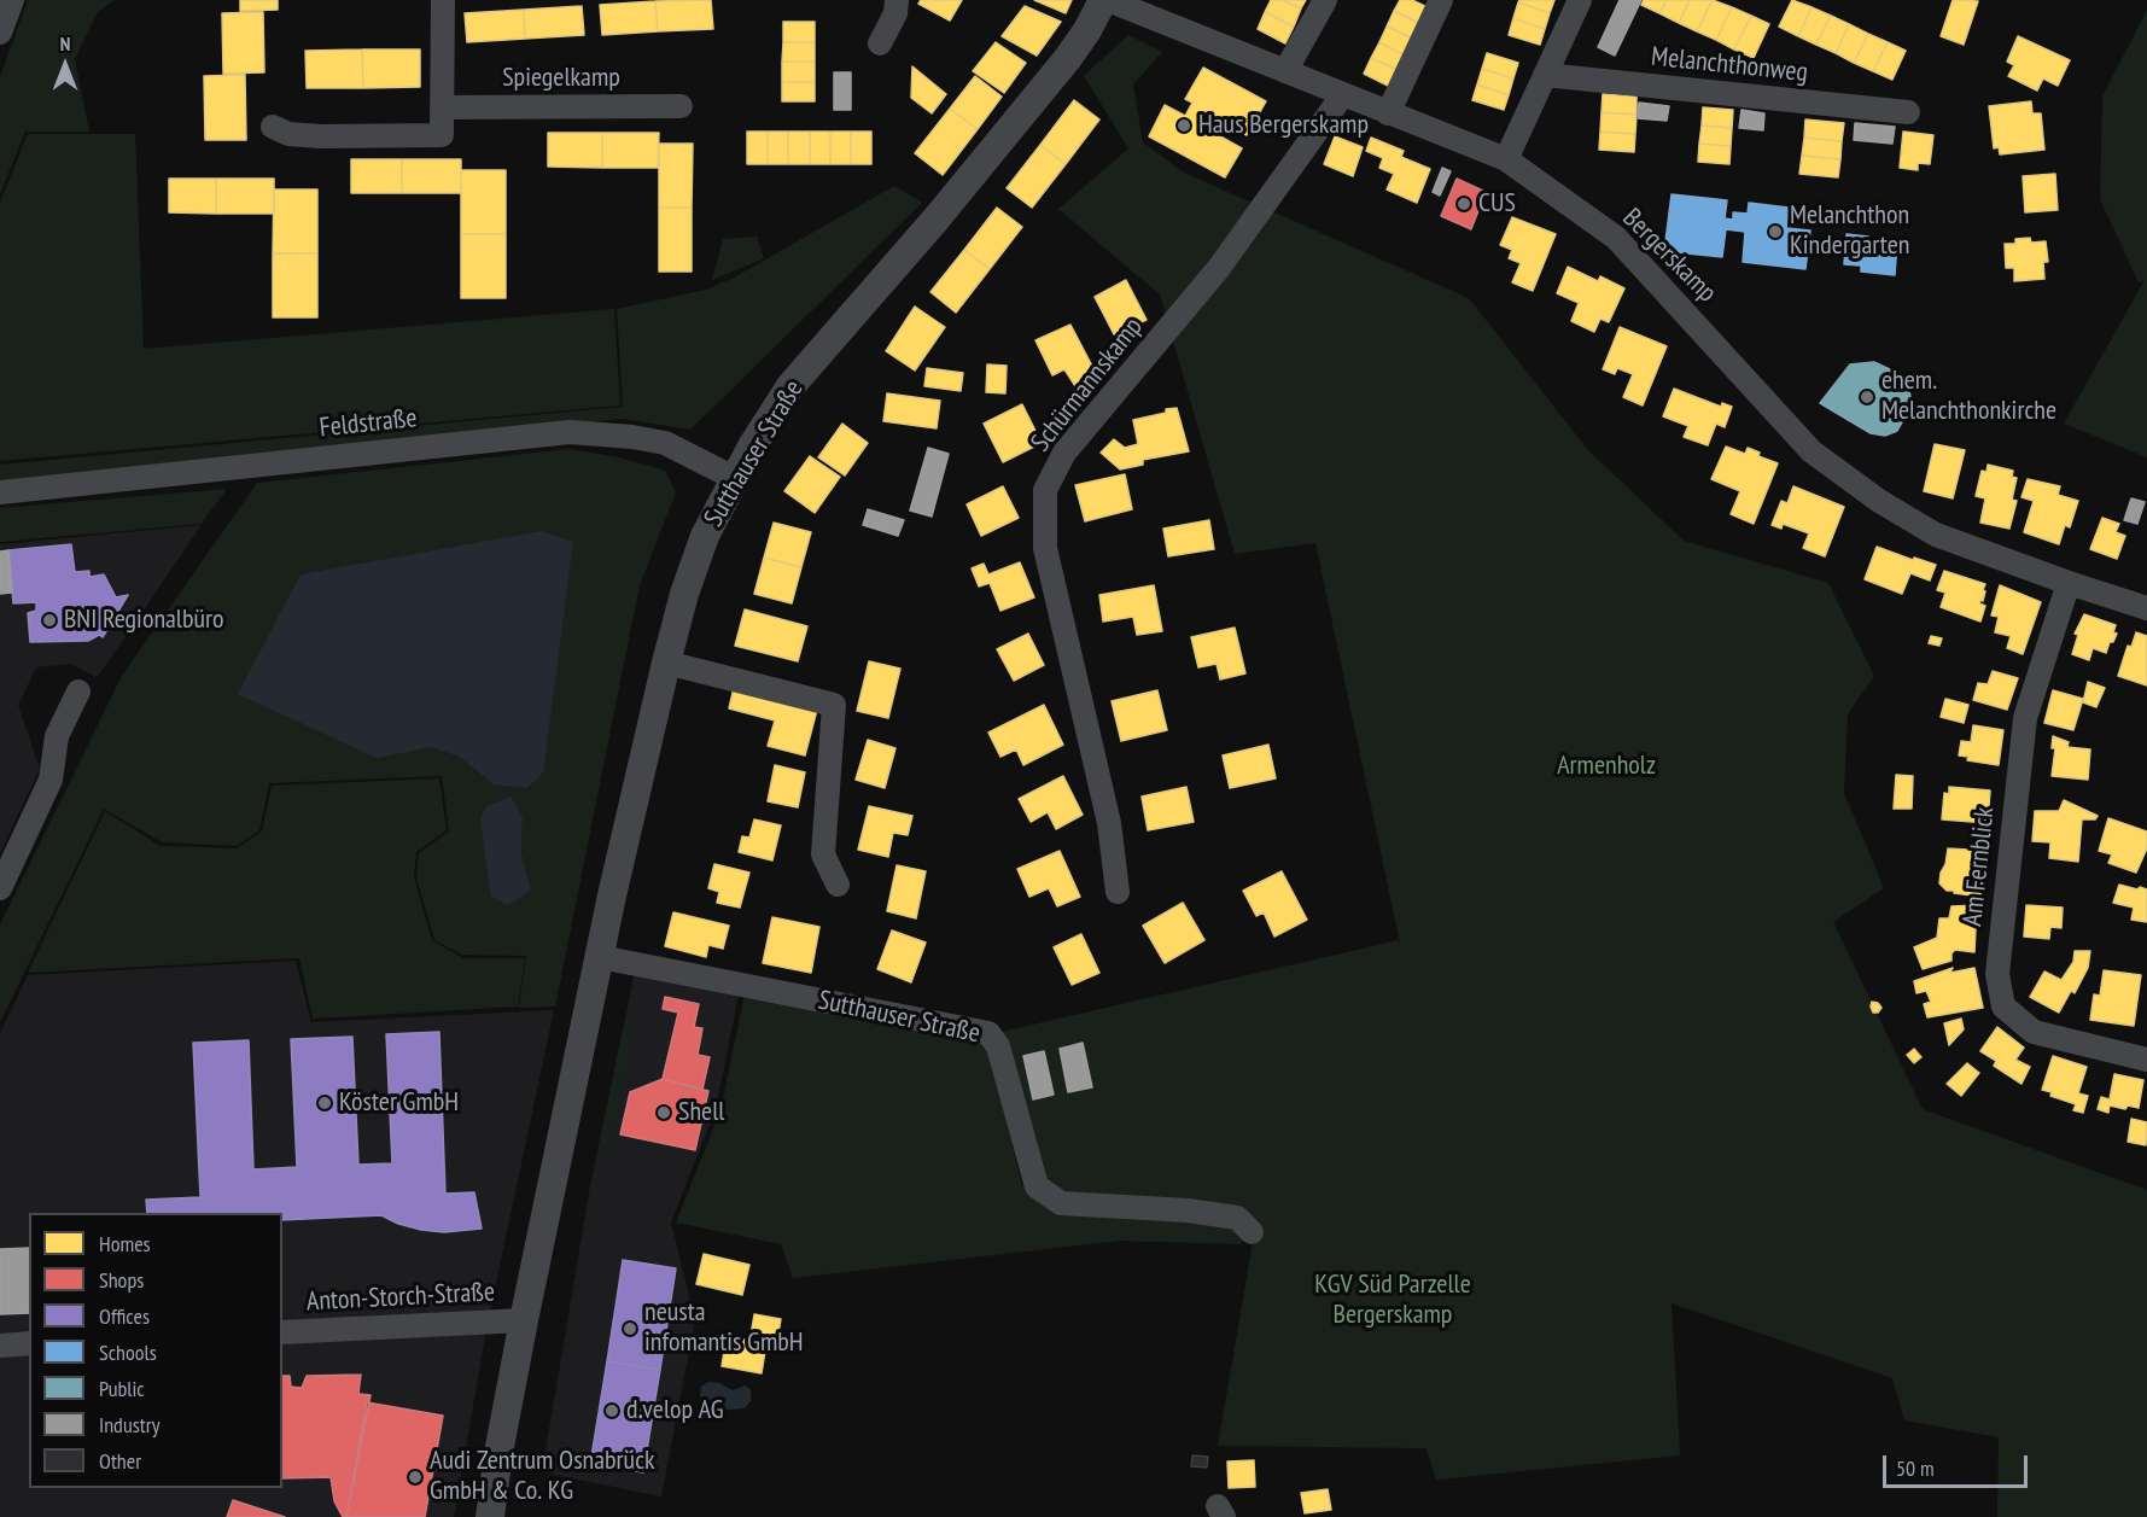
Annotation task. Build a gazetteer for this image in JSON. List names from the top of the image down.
{
  "streets": {
    "street": [
      "Melanchthonweg",
      "Spiegelkamp",
      "Bergerskamp",
      "Schürmannskamp",
      "Feldstraße",
      "Sutthauser Straße",
      "Am Fernblick",
      "Anton-Storch-Straße"
    ]
  },
  "crossings": [
    ["Bergerskamp", "Schürmannskamp"],
    ["Bergerskamp", "Sutthauser Straße"],
    ["Bergerskamp", "Am Fernblick"],
    ["Feldstraße", "Sutthauser Straße"],
    ["Sutthauser Straße", "Anton-Storch-Straße"]
  ],
  "parks": ["Armenholz", "KGV Süd Parzelle Bergerskamp"],
  "places": [
    "Haus Bergerskamp",
    "CUS",
    "Melanchthon Kindergarten",
    "ehem. Melanchthonkirche",
    "BNI Regionalbüro",
    "Köster GmbH",
    "Shell",
    "neusta infomantis GmbH",
    "d.velop AG",
    "Audi Zentrum Osnabrück GmbH & Co. KG"
  ],
  "legend": [
    "Homes",
    "Shops",
    "Offices",
    "Schools",
    "Public",
    "Industry",
    "Other"
  ],
  "scale_bar": "50 m",
  "north": "top"
}
